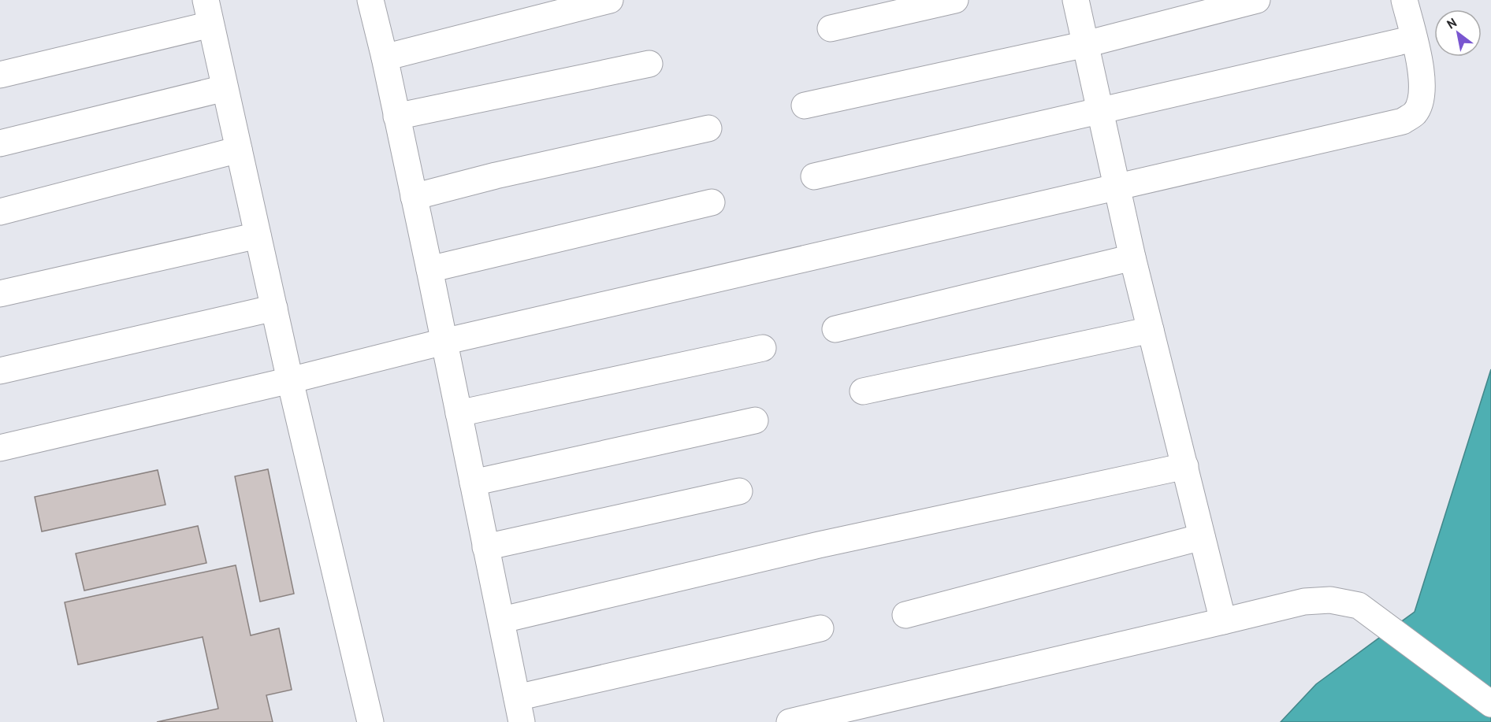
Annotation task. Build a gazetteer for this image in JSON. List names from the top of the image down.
{
  "north": "top left"
}
